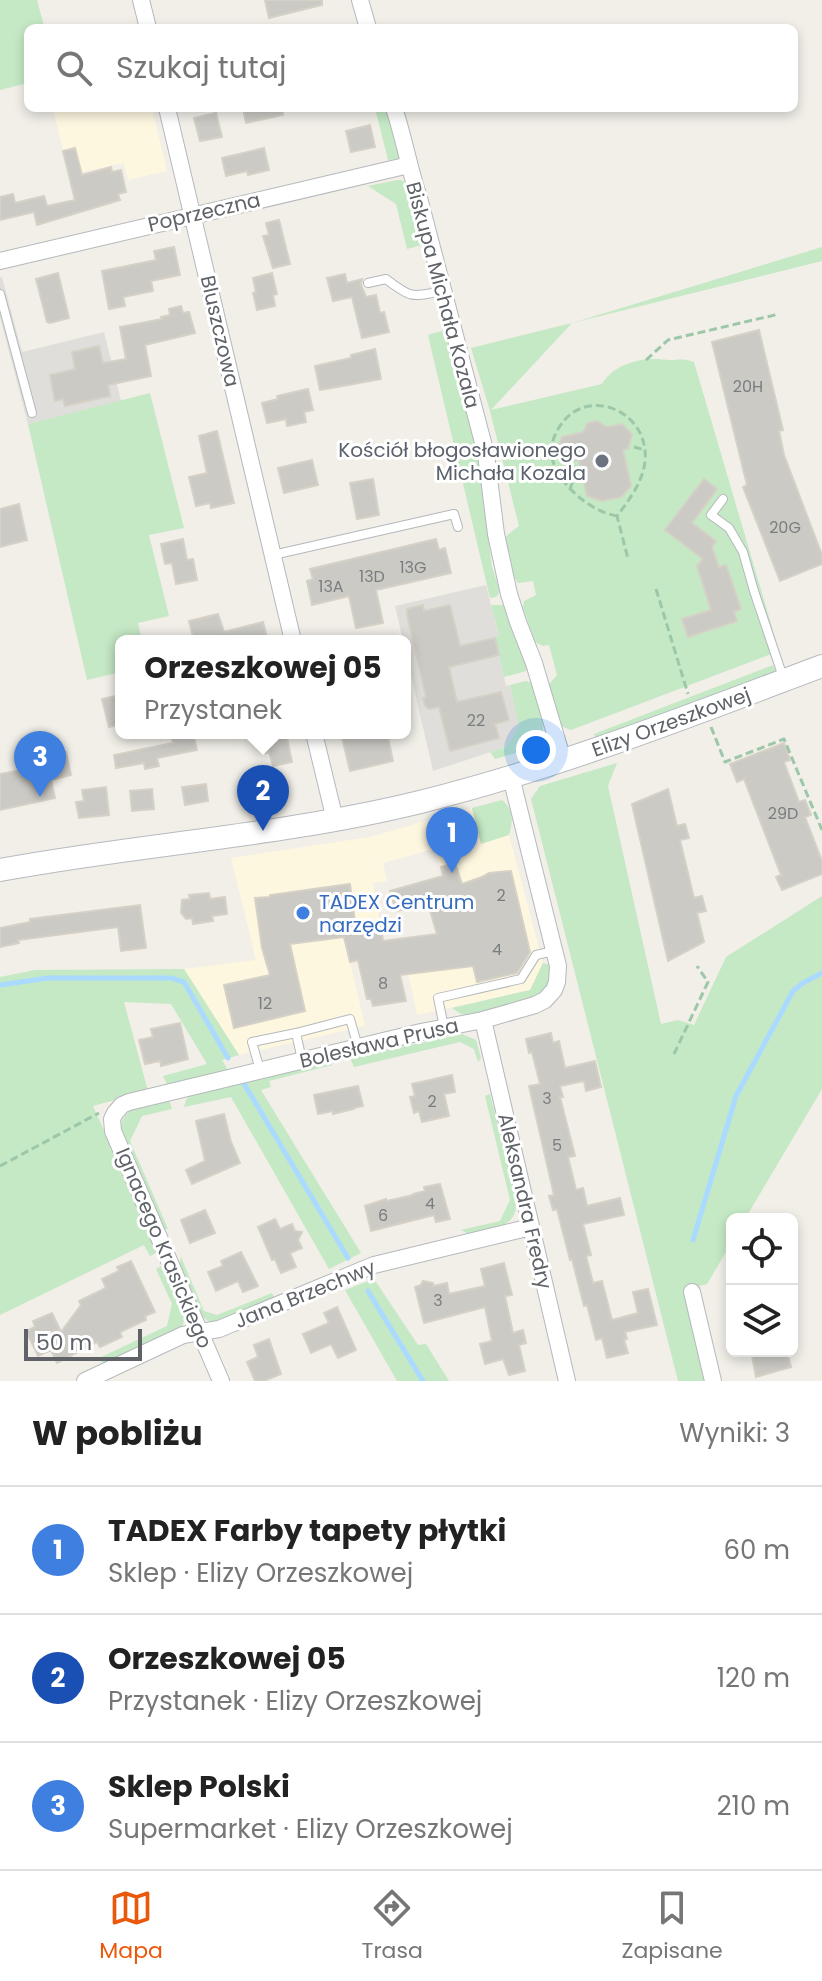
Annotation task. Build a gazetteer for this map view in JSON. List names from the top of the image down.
{
  "streets": {
    "street": [
      "Poprzeczna",
      "Biskupa Michała Kozala",
      "Bluszczowa",
      "Elizy Orzeszkowej",
      "Bolesława Prusa",
      "Aleksandra Fredry",
      "Ignacego Krasickiego",
      "Jana Brzechwy"
    ]
  },
  "crossings": [
    ["Poprzeczna", "Biskupa Michała Kozala"],
    ["Poprzeczna", "Bluszczowa"],
    ["Biskupa Michała Kozala", "Elizy Orzeszkowej"],
    ["Elizy Orzeszkowej", "Bolesława Prusa"],
    ["Bolesława Prusa", "Aleksandra Fredry"],
    ["Bolesława Prusa", "Ignacego Krasickiego"],
    ["Aleksandra Fredry", "Jana Brzechwy"],
    ["Ignacego Krasickiego", "Jana Brzechwy"]
  ],
  "places": ["Kościół błogosławionego Michała Kozala", "TADEX Centrum narzędzi"],
  "house_numbers": [
    "20H",
    "20G",
    "13G",
    "13D",
    "13A",
    "22",
    "29D",
    "2",
    "4",
    "8",
    "12",
    "3",
    "2",
    "5",
    "4",
    "6",
    "3"
  ],
  "scale_bar": "50 m",
  "page": {
    "search": "Szukaj tutaj",
    "popup": ["Orzeszkowej 05", "Przystanek"],
    "pins": ["3", "2", "1"],
    "scale": "50 m",
    "heading": ["W pobliżu", "Wyniki: 3"],
    "list": [
      {
        "mark": "1",
        "name": "TADEX Farby tapety płytki",
        "note": "Sklep · Elizy Orzeszkowej",
        "value": "60 m"
      },
      {
        "mark": "2",
        "name": "Orzeszkowej 05",
        "note": "Przystanek · Elizy Orzeszkowej",
        "value": "120 m"
      },
      {
        "mark": "3",
        "name": "Sklep Polski",
        "note": "Supermarket · Elizy Orzeszkowej",
        "value": "210 m"
      }
    ],
    "nav": ["Mapa", "Trasa", "Zapisane"]
  }
}
